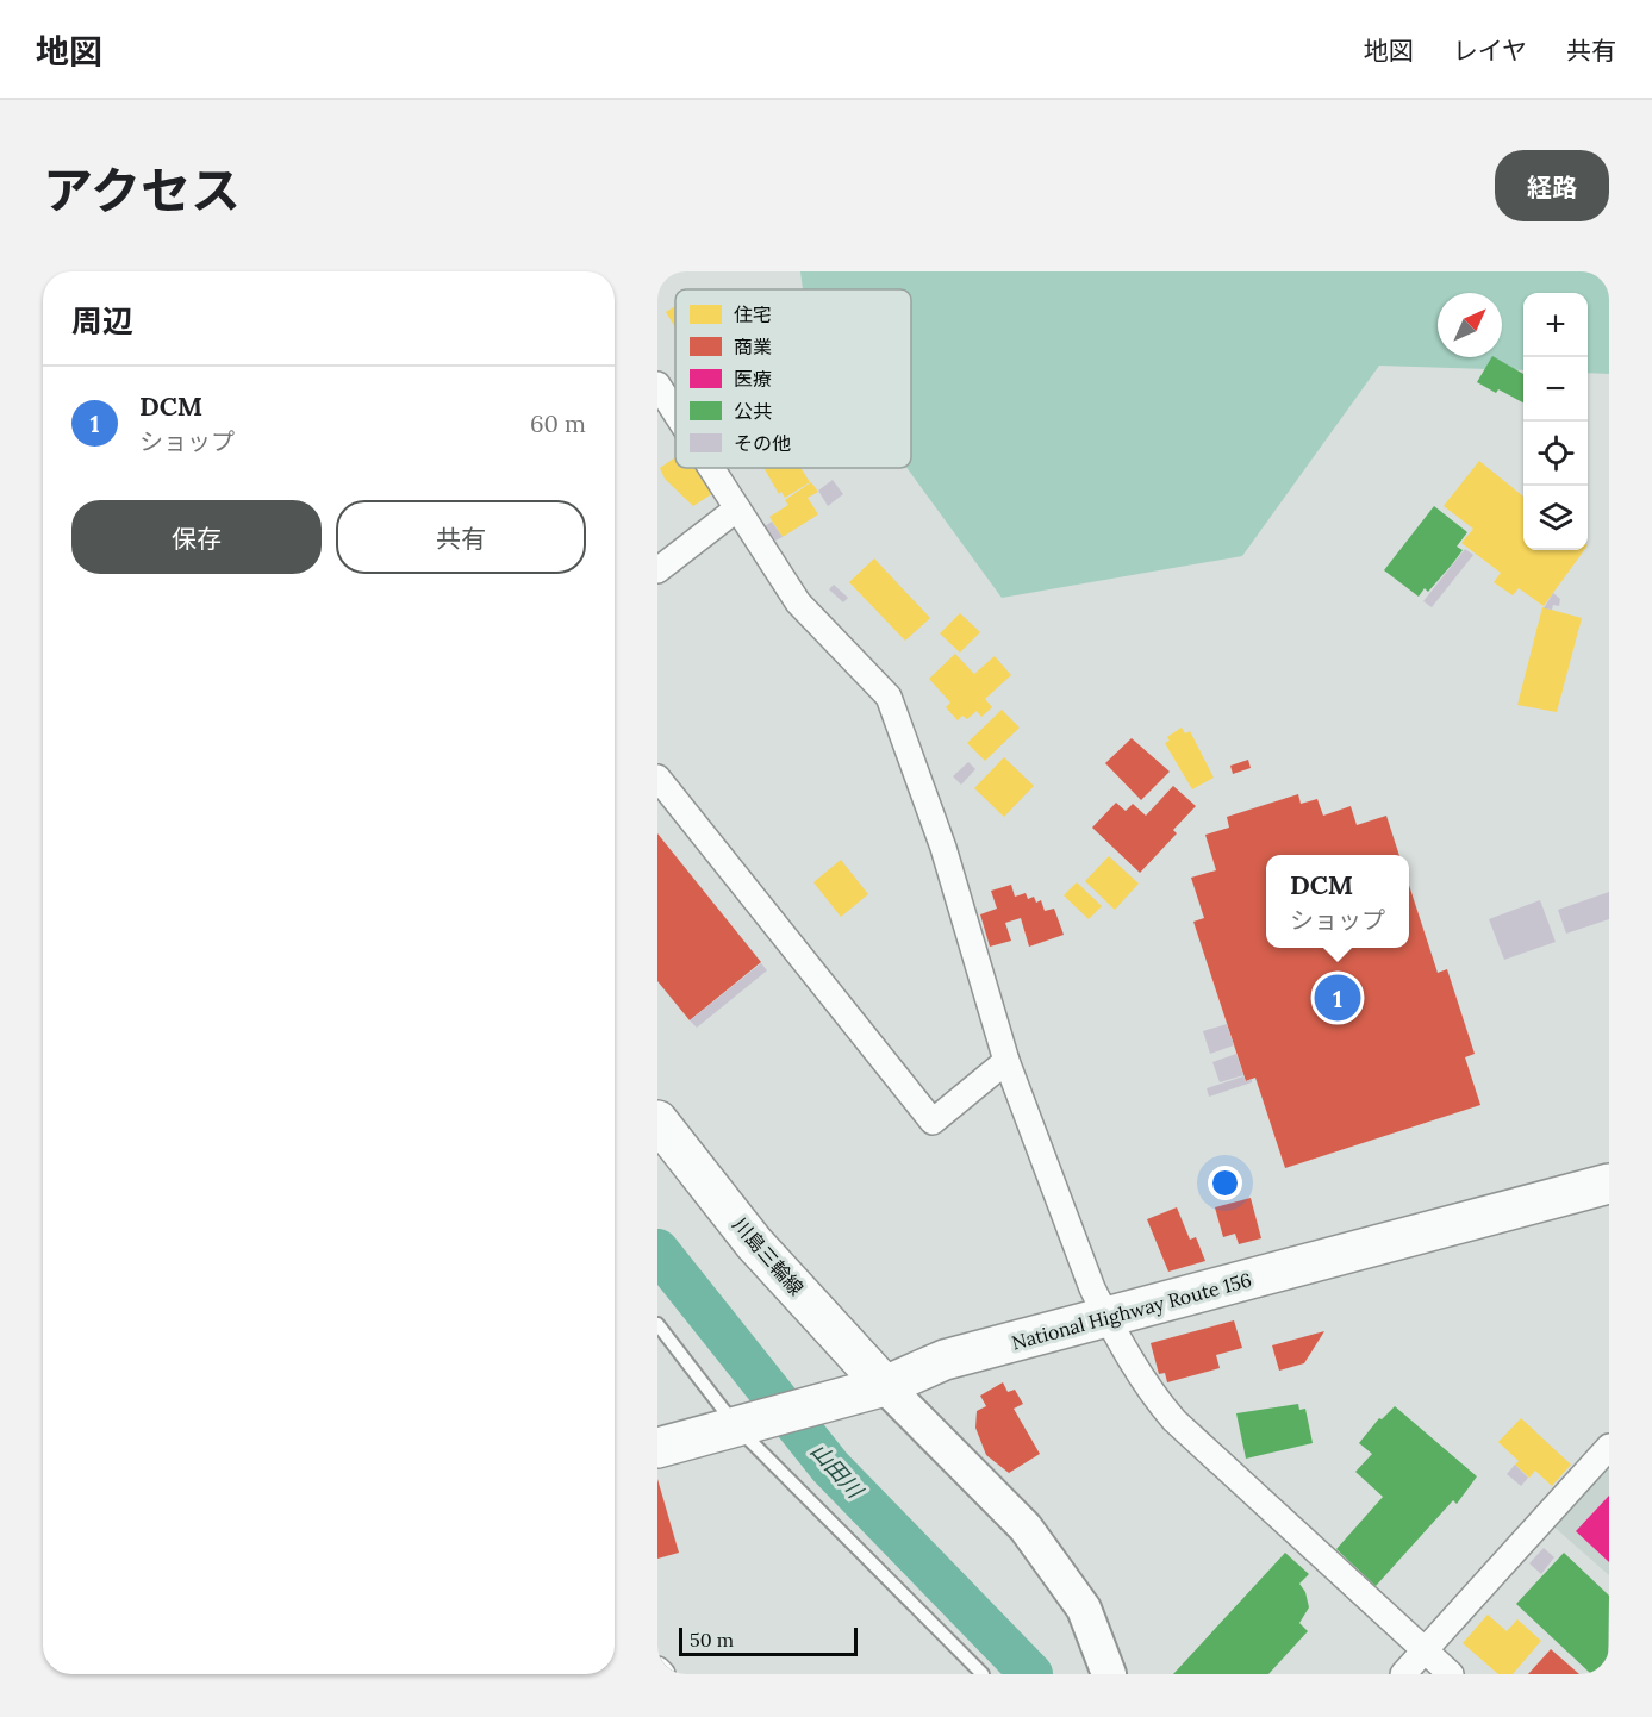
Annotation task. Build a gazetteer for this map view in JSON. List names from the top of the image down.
{
  "streets": {
    "main road": ["川島三輪線", "National Highway Route 156"]
  },
  "crossings": [
    ["川島三輪線", "National Highway Route 156"]
  ],
  "water": ["山田川"],
  "legend": [
    "住宅",
    "商業",
    "医療",
    "公共",
    "その他"
  ],
  "scale_bar": "50 m",
  "north": "top right",
  "page": {
    "header": "地図",
    "nav": ["地図", "レイヤ", "共有"],
    "title": "アクセス",
    "buttons": [
      "経路",
      ["保存", "共有"]
    ],
    "heading": "周辺",
    "map_buttons": ["+", "−"],
    "list": [
      {
        "mark": "1",
        "name": "DCM",
        "note": "ショップ",
        "value": "60 m"
      }
    ],
    "popup": ["DCM", "ショップ"],
    "pins": "1",
    "scale": "50 m"
  }
}
